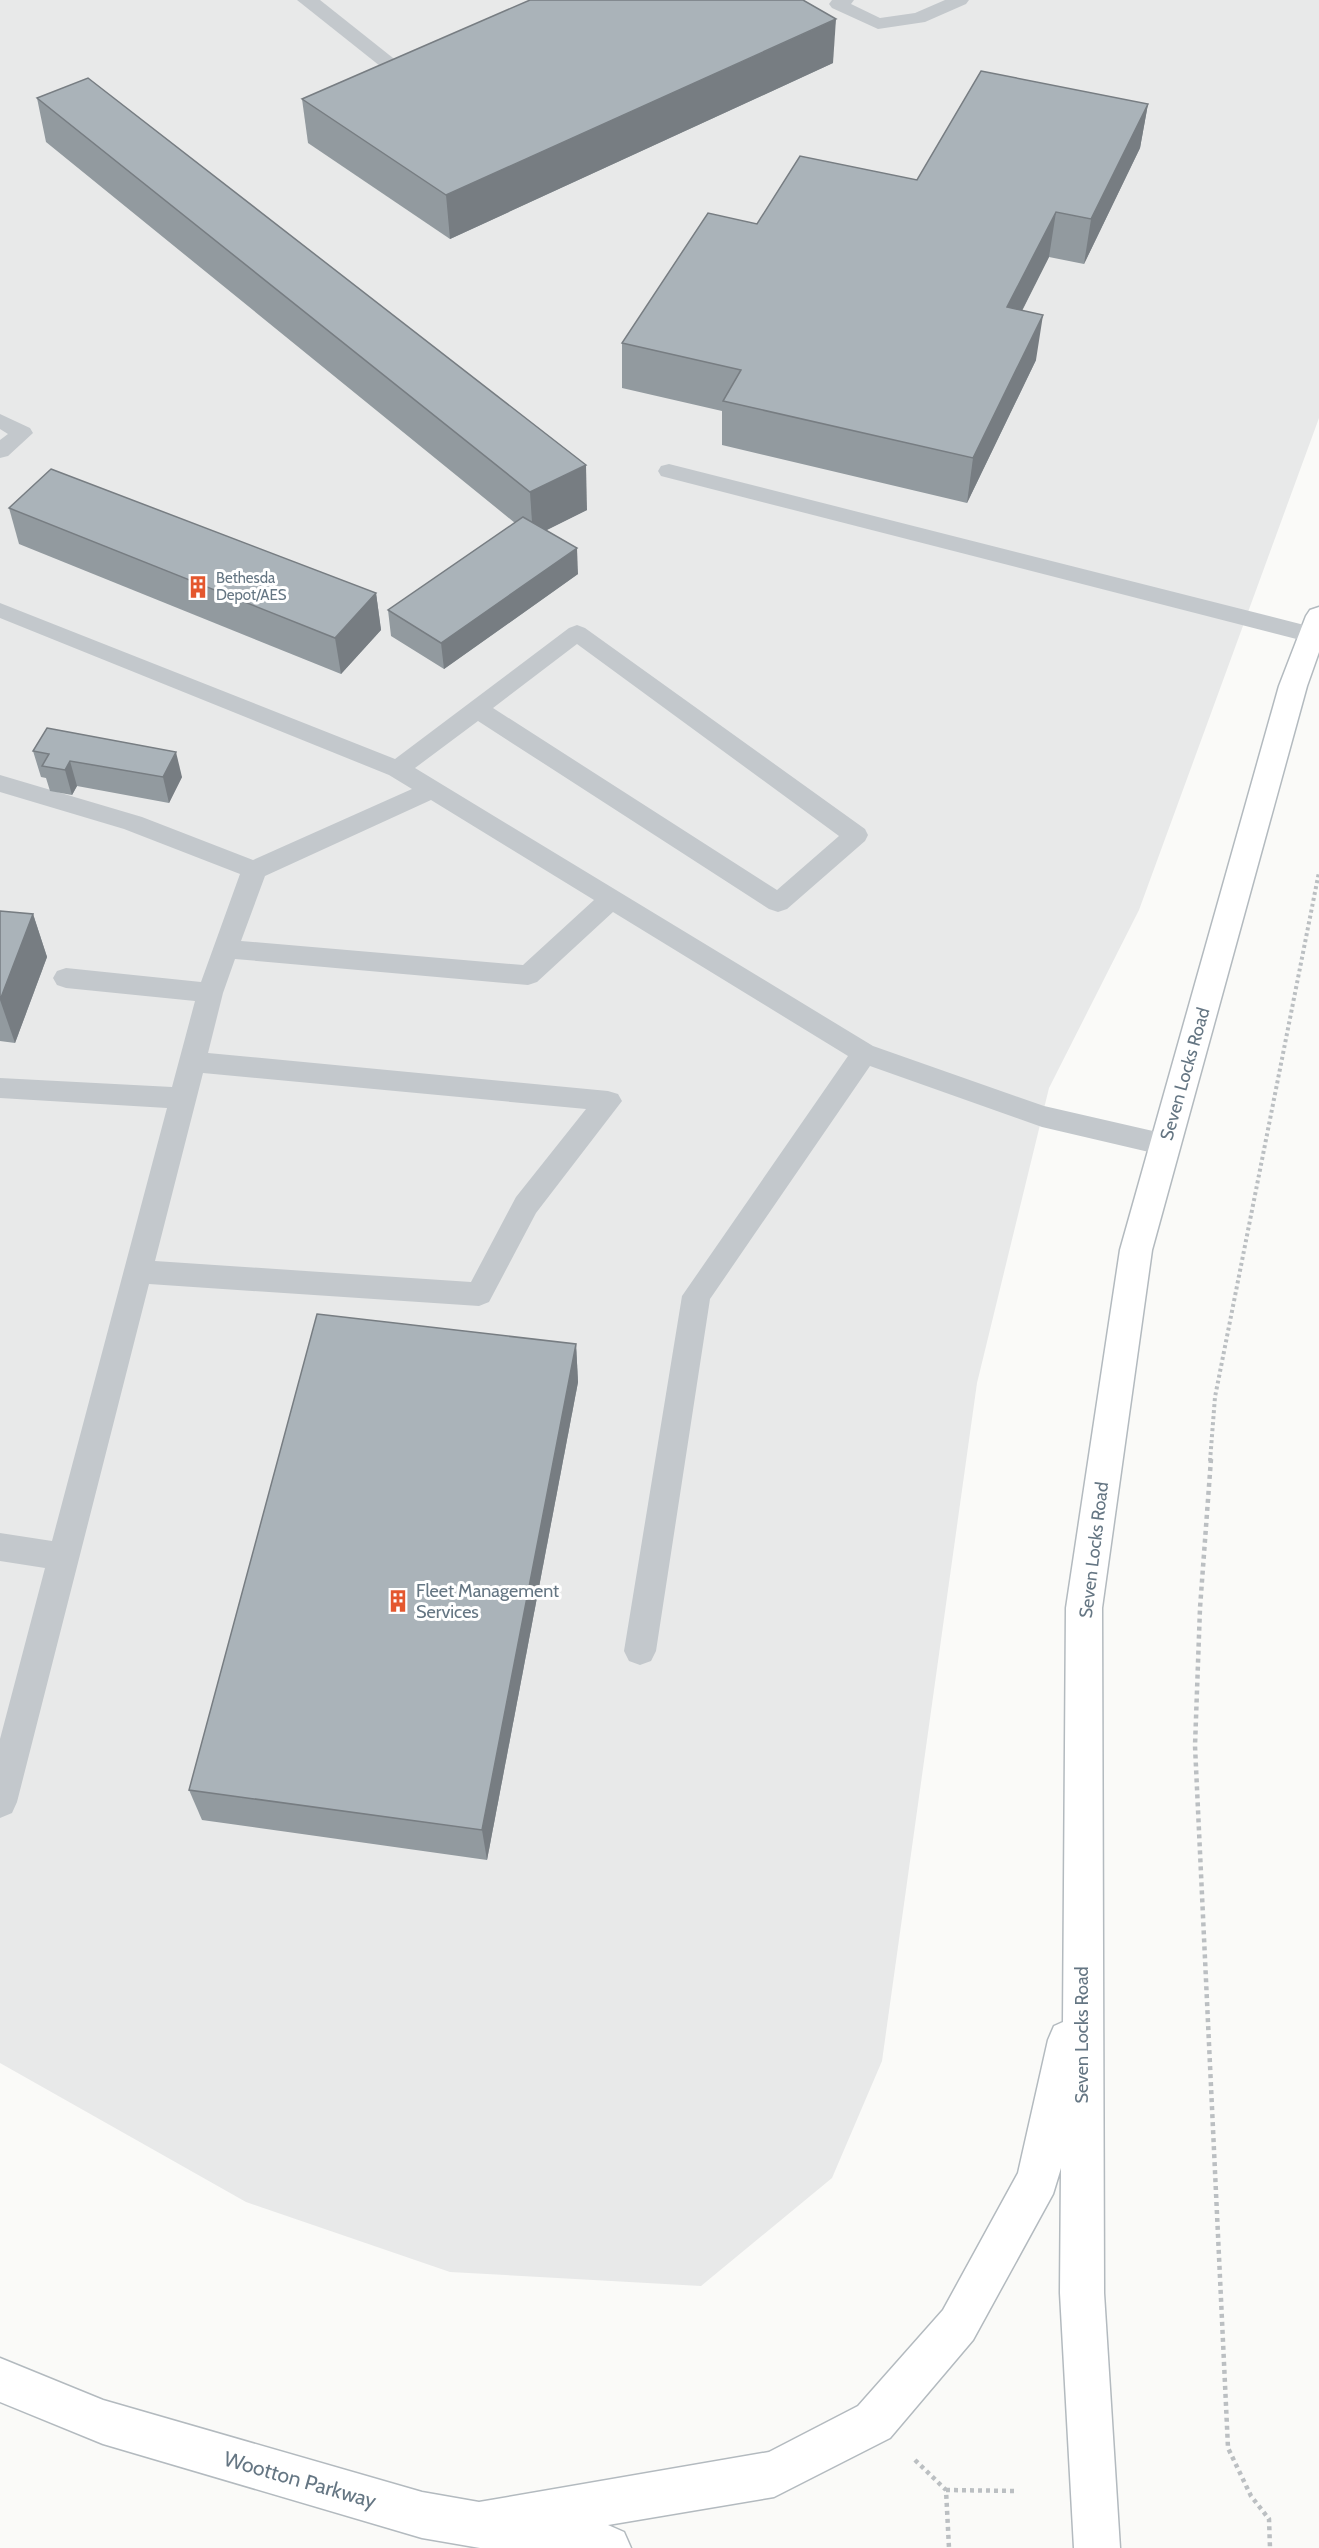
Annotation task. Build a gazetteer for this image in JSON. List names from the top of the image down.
{
  "streets": {
    "main road": ["Seven Locks Road", "Wootton Parkway"]
  },
  "places": {
    "building": ["Bethesda Depot/AES", "Fleet Management Services"]
  }
}
